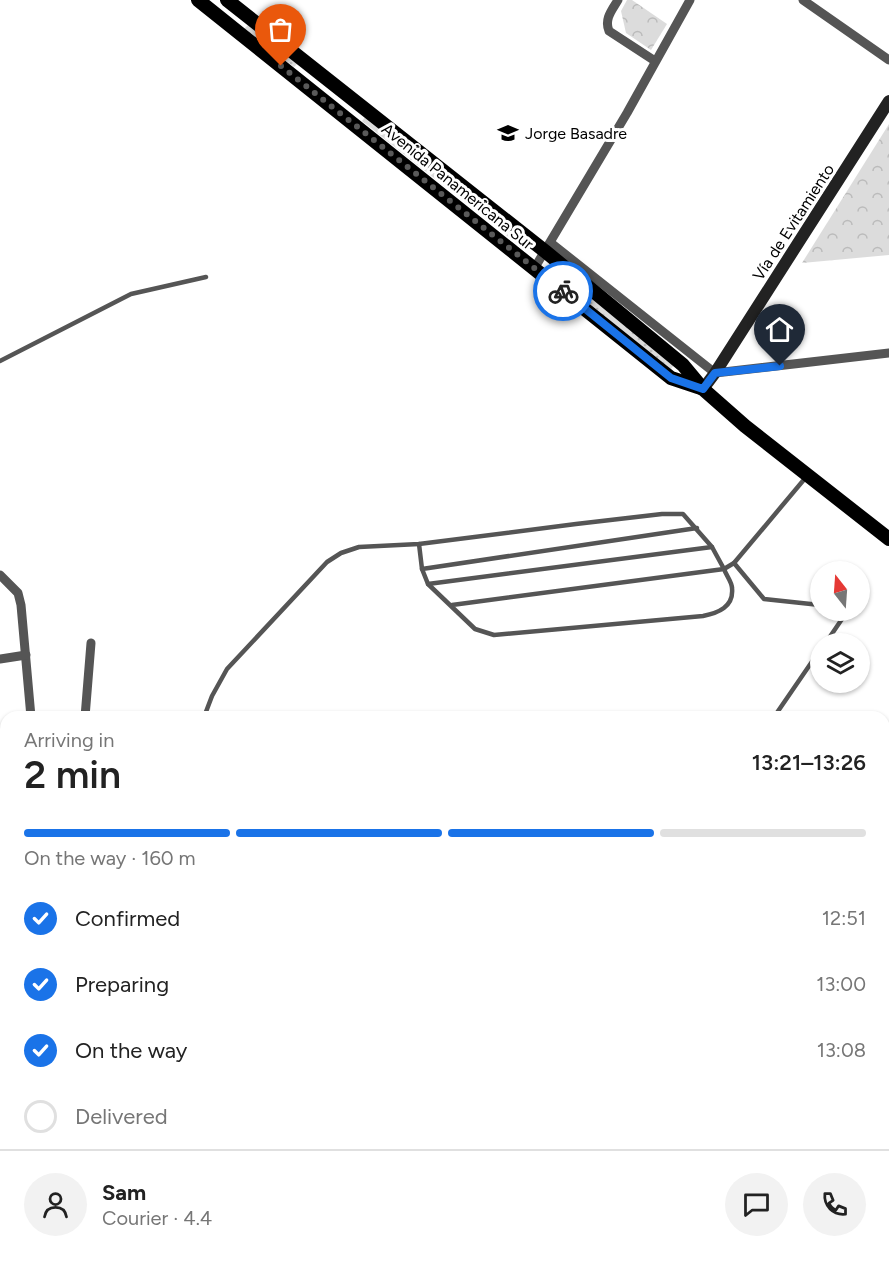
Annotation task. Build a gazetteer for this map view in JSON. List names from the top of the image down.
{
  "streets": {
    "main road": ["Avenida Panamericana Sur", "Vía de Evitamiento"]
  },
  "crossings": [
    ["Avenida Panamericana Sur", "Vía de Evitamiento"]
  ],
  "places": {
    "school or university": ["Jorge Basadre"]
  },
  "north": "top",
  "page": {
    "heading": ["2 min", "Arriving in", "13:21–13:26"],
    "panel": ["Sam", "Courier · 4.4"],
    "bar": "On the way · 160 m",
    "list": [
      ["Confirmed", "12:51"],
      ["Preparing", "13:00"],
      ["On the way", "13:08"],
      "Delivered"
    ]
  }
}
